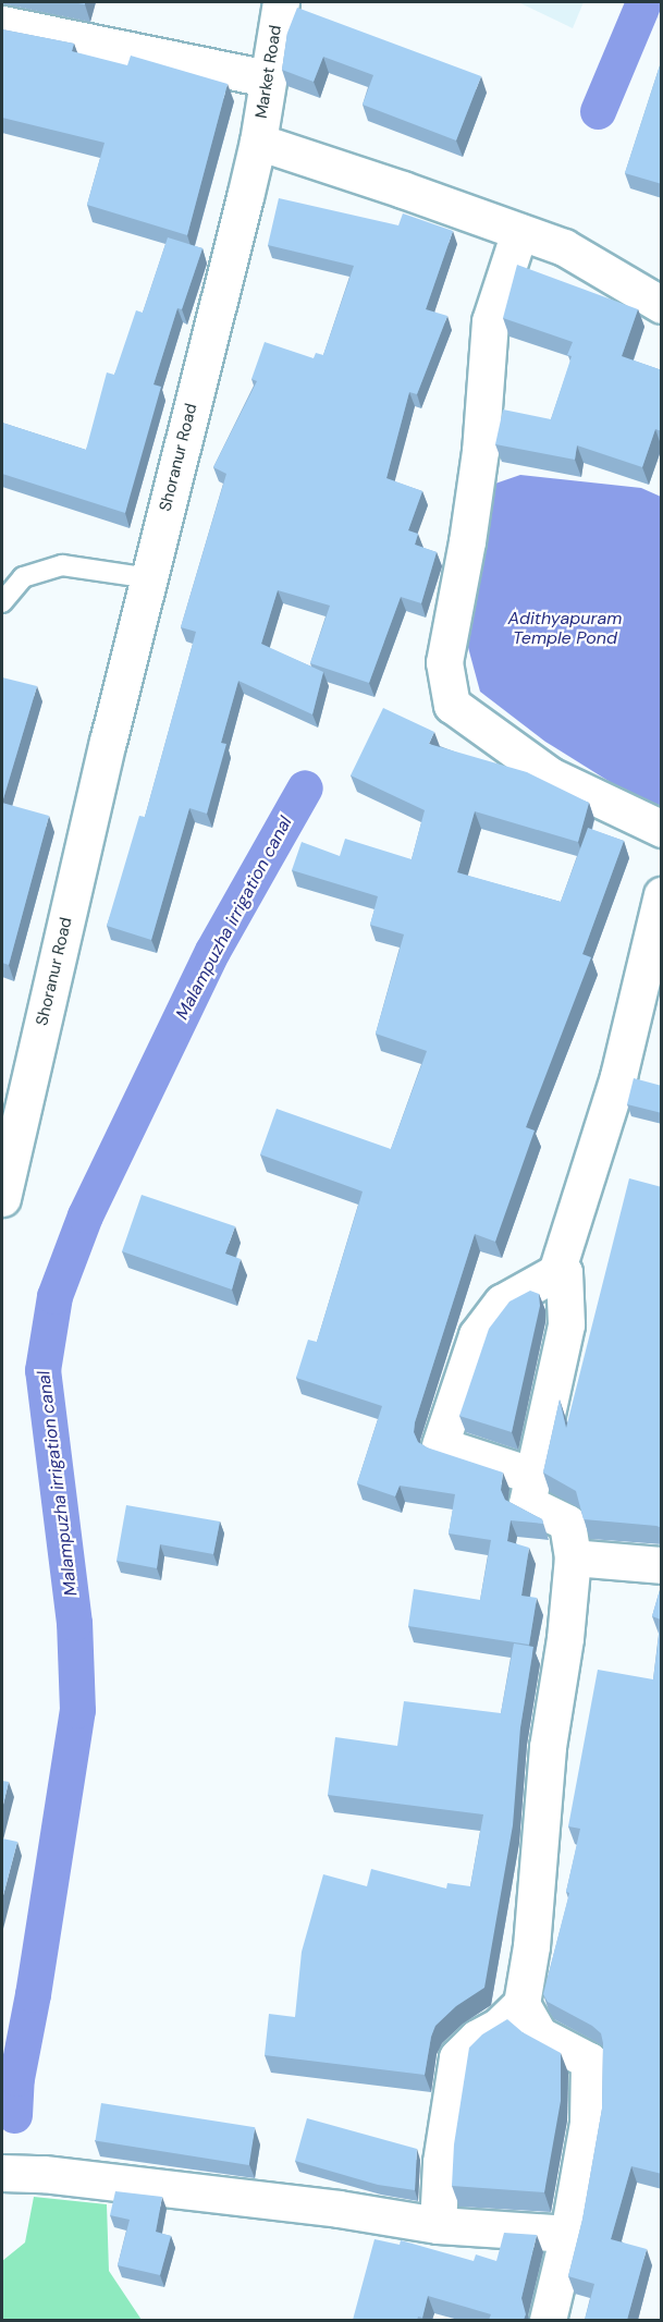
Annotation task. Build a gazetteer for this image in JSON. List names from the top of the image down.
{
  "streets": {
    "street": ["Market Road", "Shoranur Road"]
  },
  "crossings": [
    ["Market Road", "Shoranur Road"]
  ],
  "water": ["Adithyapuram Temple Pond", "Malampuzha irrigation canal"]
}
